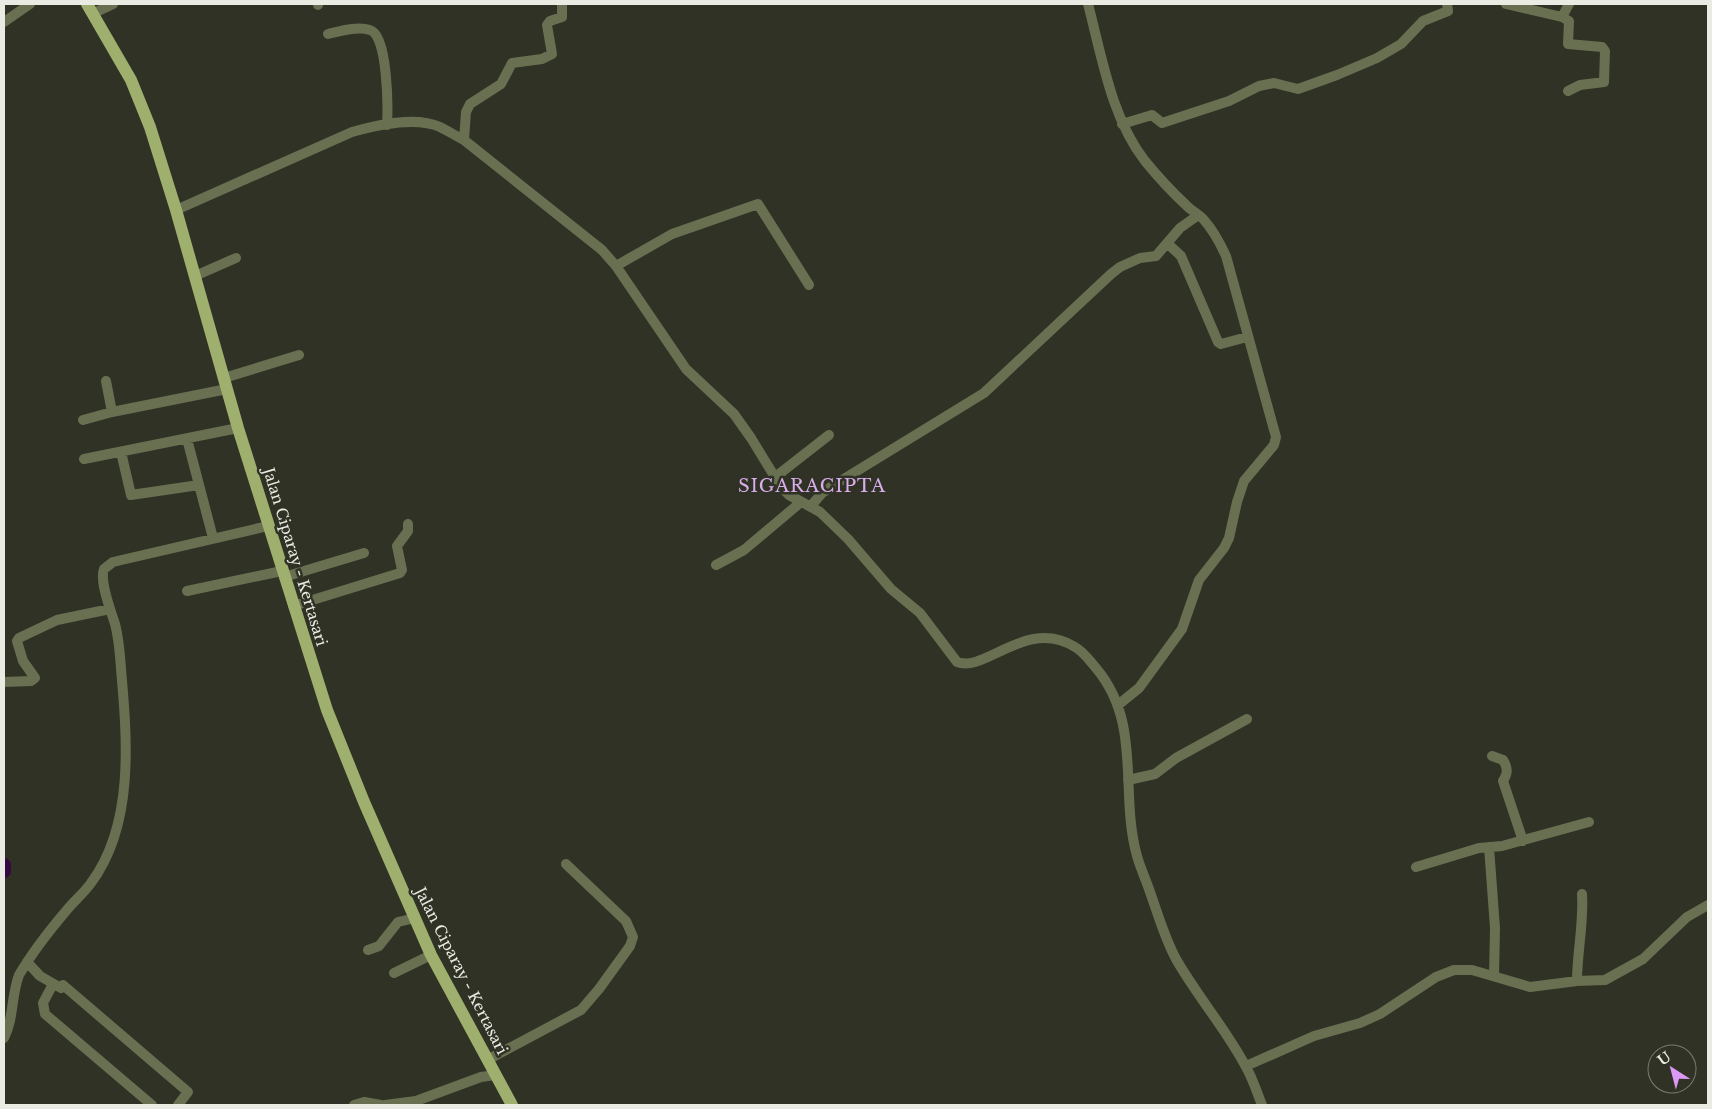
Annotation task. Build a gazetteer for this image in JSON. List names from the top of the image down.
{
  "streets": {
    "main road": ["Jalan Ciparay - Kertasari"]
  },
  "districts": ["SIGARACIPTA"],
  "north": "top left"
}
